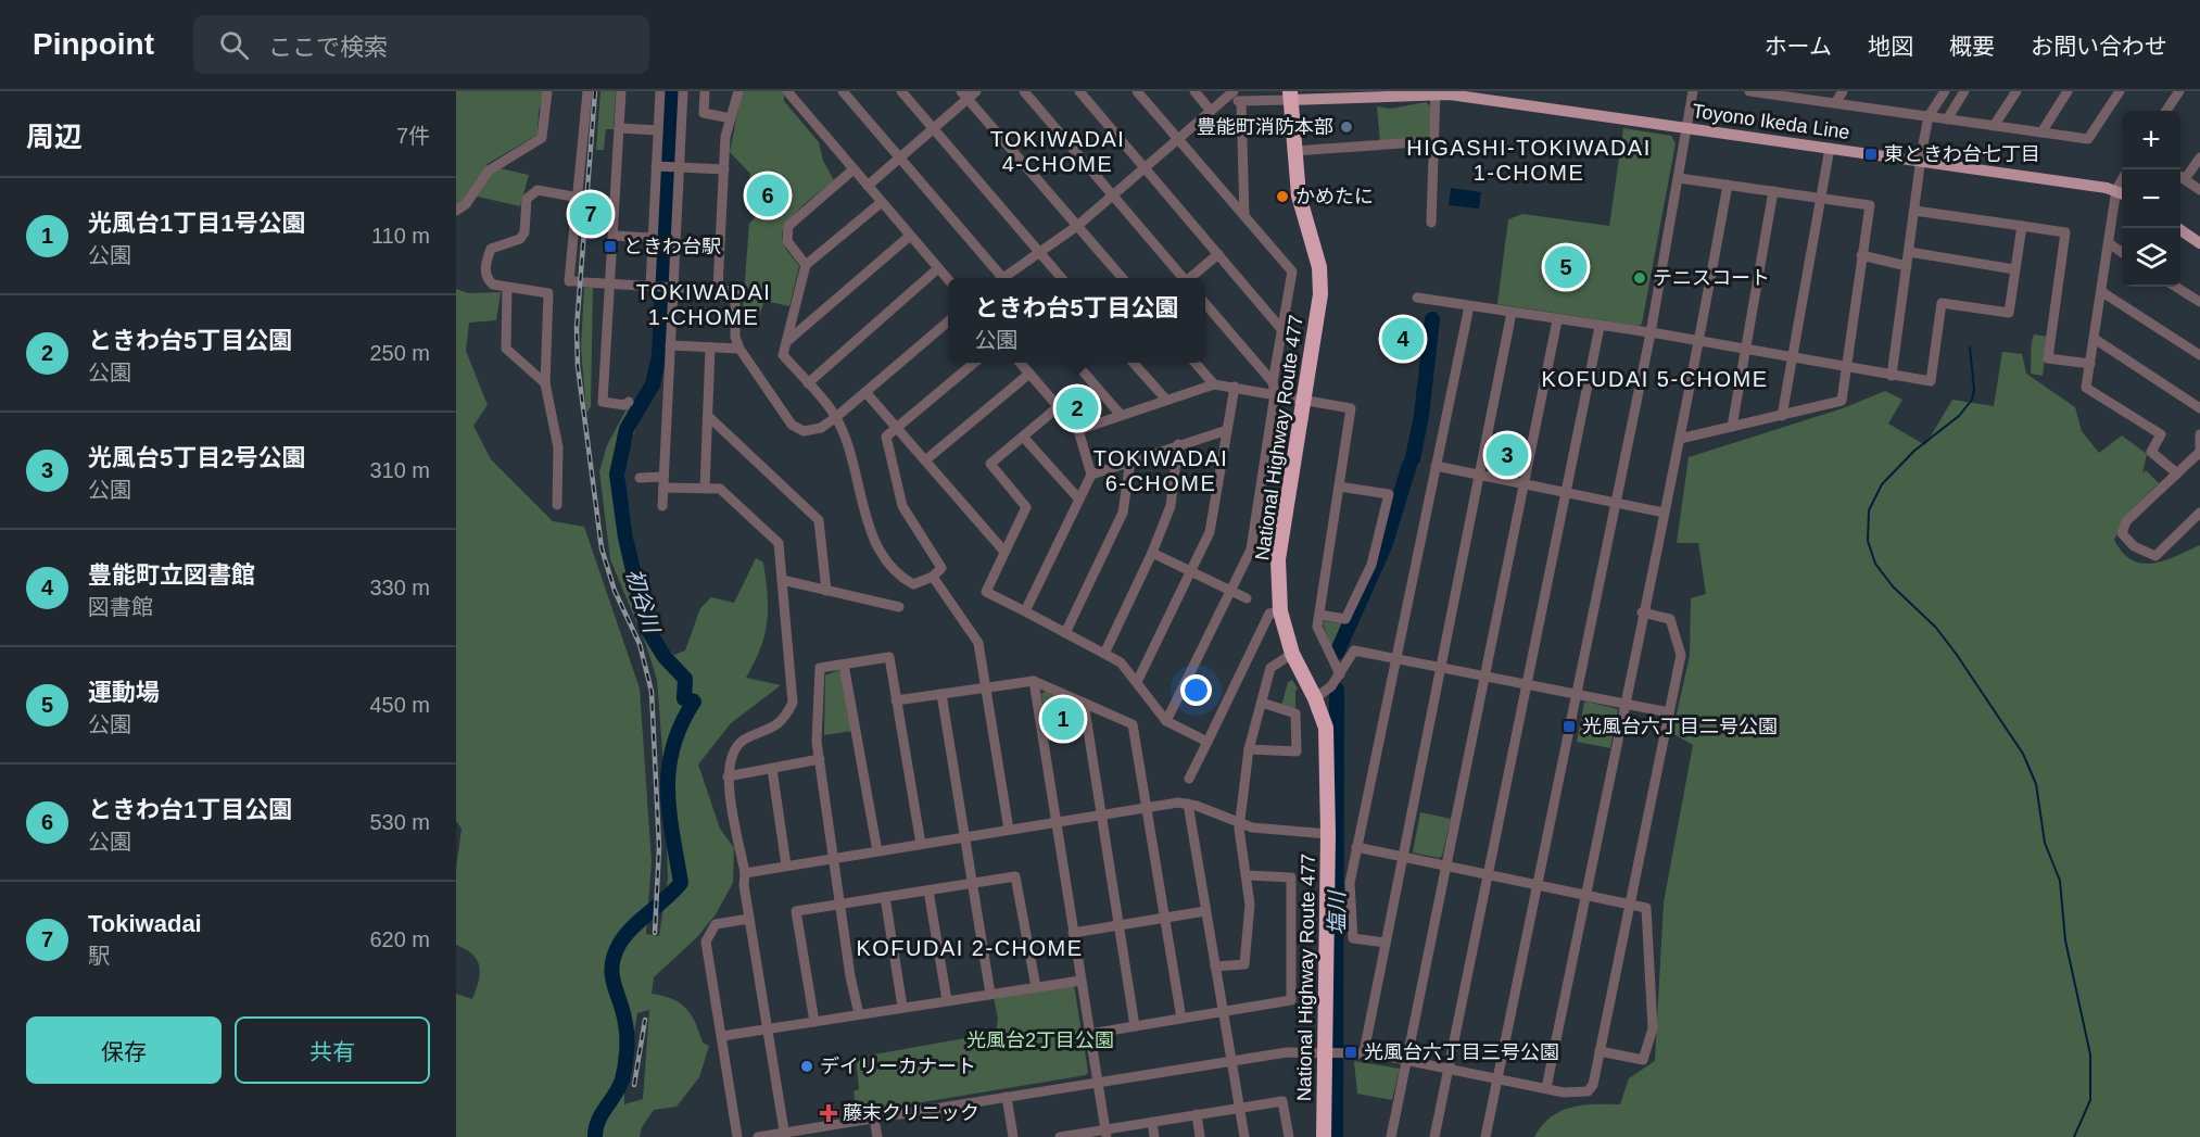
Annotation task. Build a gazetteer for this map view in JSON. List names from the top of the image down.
{
  "streets": {
    "highway": ["National Highway Route 477"],
    "main road": ["Toyono Ikeda Line"]
  },
  "crossings": [
    ["Toyono Ikeda Line", "National Highway Route 477"]
  ],
  "districts": [
    "TOKIWADAI 4-CHOME",
    "HIGASHI-TOKIWADAI 1-CHOME",
    "TOKIWADAI 1-CHOME",
    "KOFUDAI 5-CHOME",
    "TOKIWADAI 6-CHOME",
    "KOFUDAI 2-CHOME"
  ],
  "water": ["初谷川", "塩川"],
  "parks": ["光風台2丁目公園"],
  "places": {
    "other": [
      "豊能町消防本部",
      "かめたに",
      "テニスコート",
      "デイリーカナート"
    ],
    "transit": [
      "東ときわ台七丁目",
      "ときわ台駅",
      "光風台六丁目二号公園",
      "光風台六丁目三号公園"
    ],
    "health": ["藤末クリニック"]
  },
  "page": {
    "header": "Pinpoint",
    "search": "ここで検索",
    "nav": [
      "ホーム",
      "地図",
      "概要",
      "お問い合わせ"
    ],
    "heading": ["周辺", "7件"],
    "map_buttons": ["+", "−"],
    "pins": [
      "6",
      "7",
      "5",
      "4",
      "2",
      "3",
      "1"
    ],
    "list": [
      {
        "mark": "1",
        "name": "光風台1丁目1号公園",
        "note": "公園",
        "value": "110 m"
      },
      {
        "mark": "2",
        "name": "ときわ台5丁目公園",
        "note": "公園",
        "value": "250 m"
      },
      {
        "mark": "3",
        "name": "光風台5丁目2号公園",
        "note": "公園",
        "value": "310 m"
      },
      {
        "mark": "4",
        "name": "豊能町立図書館",
        "note": "図書館",
        "value": "330 m"
      },
      {
        "mark": "5",
        "name": "運動場",
        "note": "公園",
        "value": "450 m"
      },
      {
        "mark": "6",
        "name": "ときわ台1丁目公園",
        "note": "公園",
        "value": "530 m"
      },
      {
        "mark": "7",
        "name": "Tokiwadai",
        "note": "駅",
        "value": "620 m"
      }
    ],
    "popup": ["ときわ台5丁目公園", "公園"],
    "buttons": ["保存", "共有"]
  }
}
